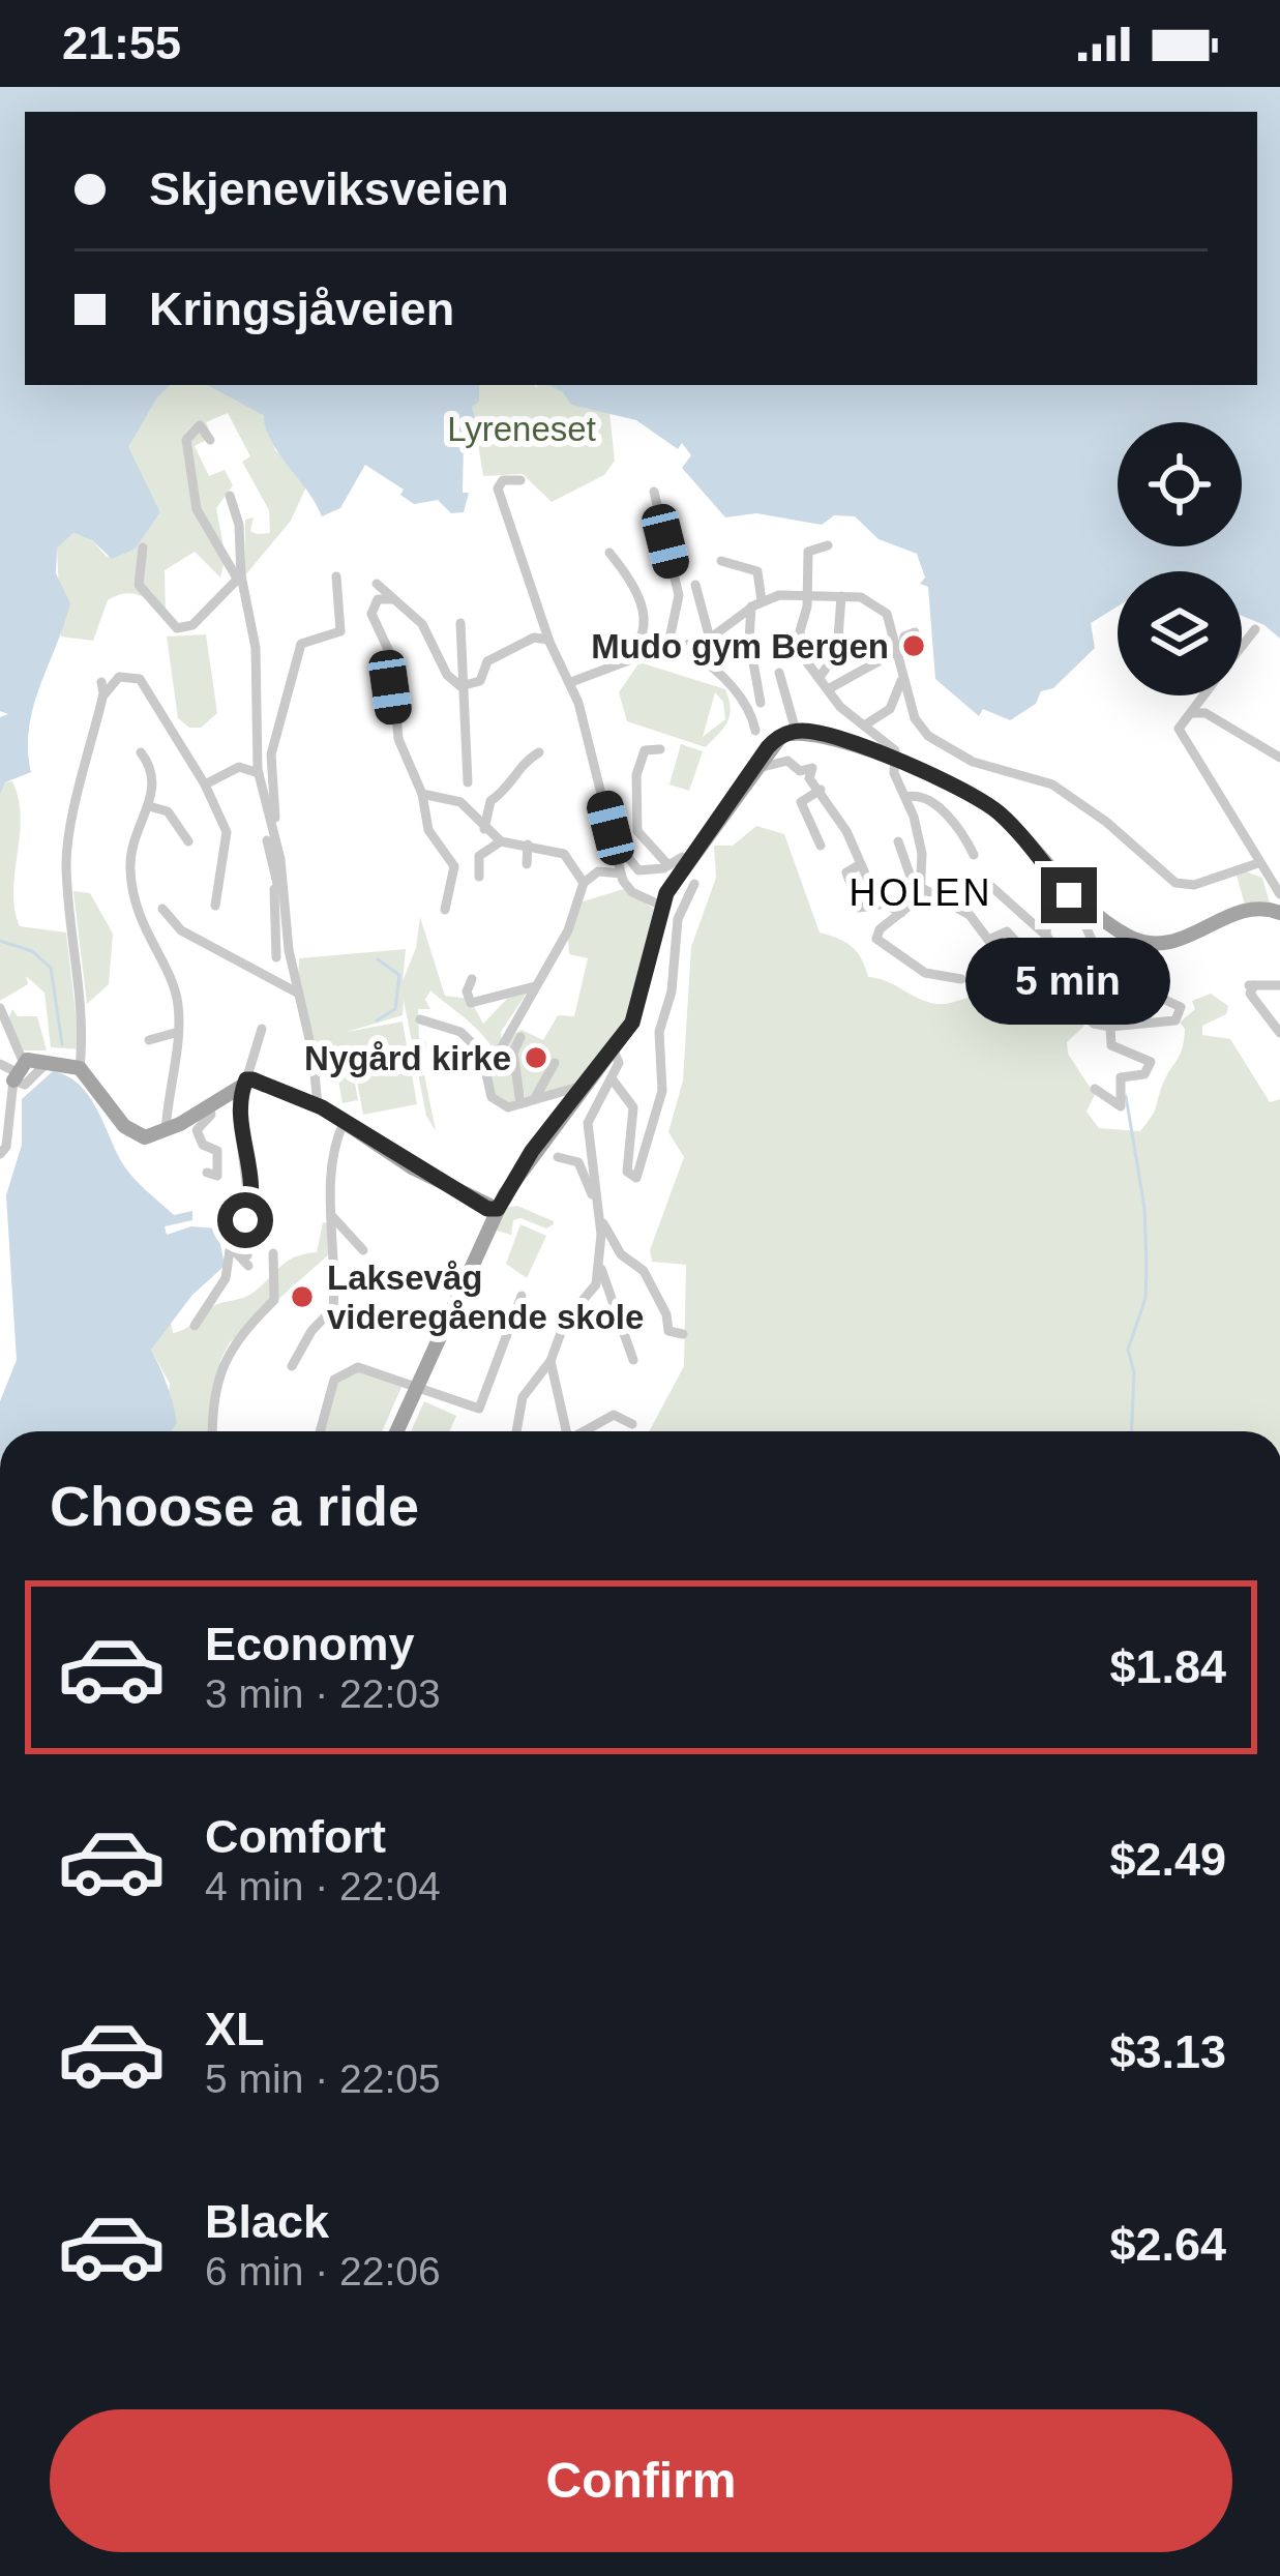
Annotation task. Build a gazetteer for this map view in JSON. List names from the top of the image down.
{
  "districts": ["HOLEN"],
  "parks": ["Lyreneset"],
  "places": ["Mudo gym Bergen", "Nygård kirke", "Laksevåg videregående skole"],
  "page": {
    "status": "21:55",
    "banner": ["Skjeneviksveien", "Kringsjåveien"],
    "bubble": "5 min",
    "heading": "Choose a ride",
    "list": [
      {
        "name": "Economy",
        "note": "3 min · 22:03",
        "value": "$1.84"
      },
      {
        "name": "Comfort",
        "note": "4 min · 22:04",
        "value": "$2.49"
      },
      {
        "name": "XL",
        "note": "5 min · 22:05",
        "value": "$3.13"
      },
      {
        "name": "Black",
        "note": "6 min · 22:06",
        "value": "$2.64"
      }
    ],
    "buttons": "Confirm"
  }
}
